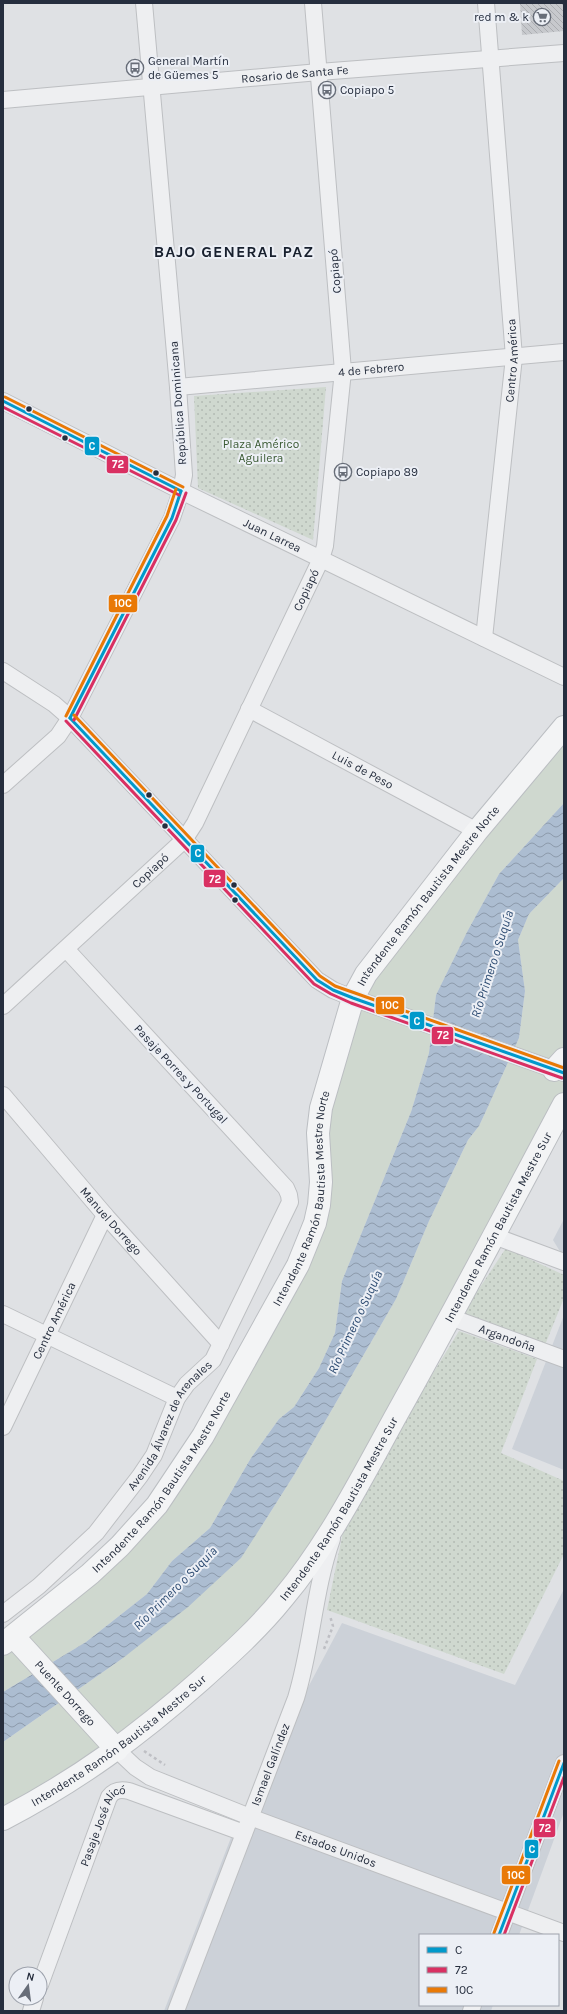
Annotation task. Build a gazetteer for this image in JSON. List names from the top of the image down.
{
  "streets": {
    "main road": ["Intendente Ramón Bautista Mestre Norte", "Intendente Ramón Bautista Mestre Sur", "Puente Dorrego"],
    "street": [
      "Rosario de Santa Fe",
      "Copiapó",
      "Centro América",
      "4 de Febrero",
      "República Dominicana",
      "Juan Larrea",
      "Luis de Peso",
      "Pasaje Porres y Portugal",
      "Manuel Dorrego",
      "Argandoña",
      "Avenida Álvarez de Arenales",
      "Ismael Galíndez",
      "Pasaje José Alicó",
      "Estados Unidos"
    ]
  },
  "crossings": [
    ["Rosario de Santa Fe", "Copiapó"],
    ["Rosario de Santa Fe", "Centro América"],
    ["Rosario de Santa Fe", "República Dominicana"],
    ["Copiapó", "4 de Febrero"],
    ["Copiapó", "Juan Larrea"],
    ["Copiapó", "Luis de Peso"],
    ["Copiapó", "Pasaje Porres y Portugal"],
    ["Centro América", "4 de Febrero"],
    ["Centro América", "Juan Larrea"],
    ["Centro América", "Manuel Dorrego"],
    ["4 de Febrero", "República Dominicana"],
    ["República Dominicana", "Juan Larrea"],
    ["Luis de Peso", "Intendente Ramón Bautista Mestre Norte"],
    ["Intendente Ramón Bautista Mestre Norte", "Puente Dorrego"],
    ["Pasaje Porres y Portugal", "Avenida Álvarez de Arenales"],
    ["Manuel Dorrego", "Avenida Álvarez de Arenales"],
    ["Intendente Ramón Bautista Mestre Sur", "Argandoña"],
    ["Intendente Ramón Bautista Mestre Sur", "Puente Dorrego"],
    ["Intendente Ramón Bautista Mestre Sur", "Ismael Galíndez"],
    ["Intendente Ramón Bautista Mestre Sur", "Estados Unidos"],
    ["Puente Dorrego", "Estados Unidos"],
    ["Ismael Galíndez", "Pasaje José Alicó"],
    ["Ismael Galíndez", "Estados Unidos"]
  ],
  "districts": ["BAJO GENERAL PAZ"],
  "water": ["Río Primero o Suquía"],
  "parks": ["Plaza Américo Aguilera"],
  "places": {
    "supermarket": ["red m & k"],
    "bus stop": ["General Martín de Güemes 5", "Copiapo 5", "Copiapo 89"]
  },
  "lines": ["transit line 10C", "transit line C", "transit line 72"],
  "legend": ["C", "72", "10C"],
  "north": "top"
}
